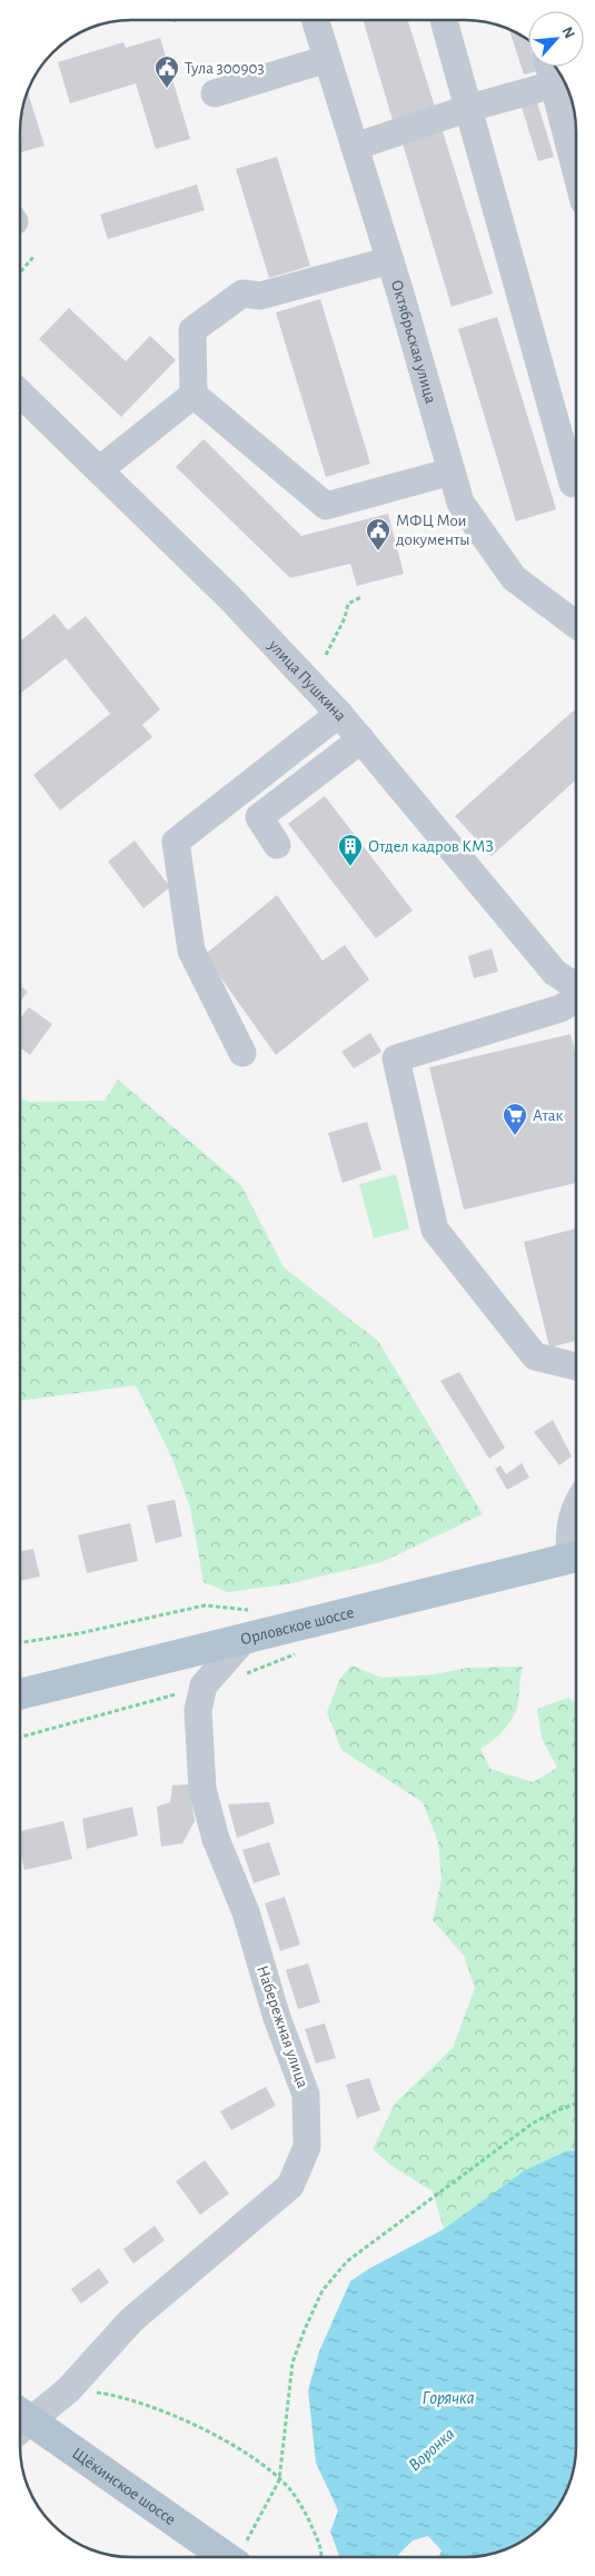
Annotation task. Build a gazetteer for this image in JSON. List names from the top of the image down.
{
  "streets": {
    "main road": ["Орловское шоссе", "Щёкинское шоссе"],
    "street": ["Октябрьская улица", "улица Пушкина", "Набережная улица"]
  },
  "water": ["Горячка", "Воронка"],
  "places": {
    "public building": ["Тула 300903", "МФЦ Мои документы"],
    "building": ["Отдел кадров КМЗ"],
    "supermarket": ["Атак"]
  },
  "north": "top right"
}
